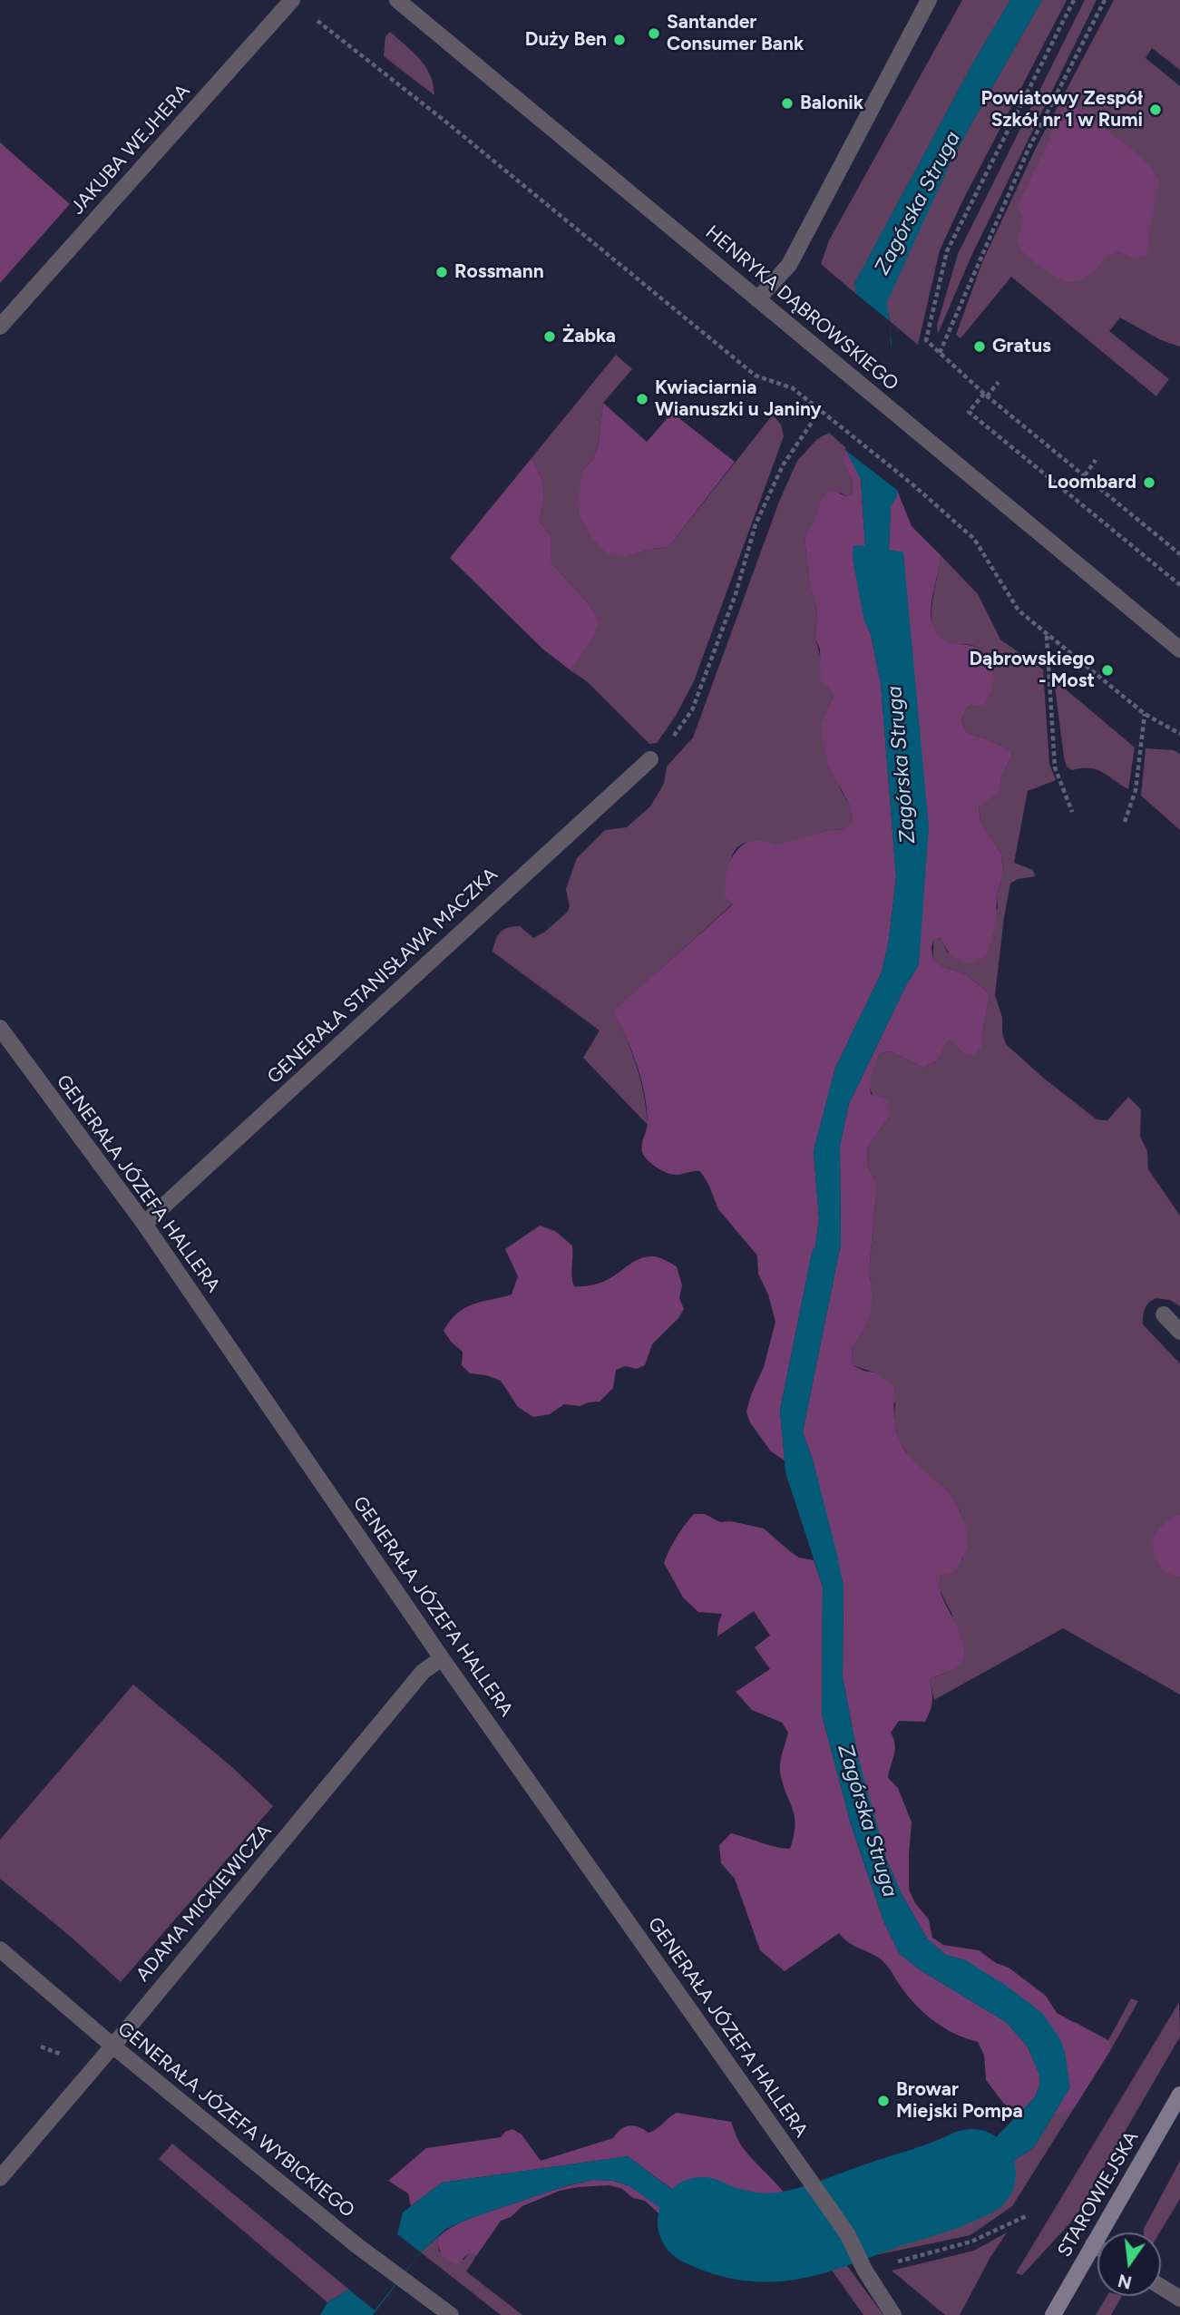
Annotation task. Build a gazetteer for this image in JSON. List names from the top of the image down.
{
  "streets": {
    "main road": ["STAROWIEJSKA"],
    "street": [
      "JAKUBA WEJHERA",
      "HENRYKA DĄBROWSKIEGO",
      "GENERAŁA STANISŁAWA MACZKA",
      "GENERAŁA JÓZEFA HALLERA",
      "ADAMA MICKIEWICZA",
      "GENERAŁA JÓZEFA WYBICKIEGO"
    ]
  },
  "crossings": [
    ["GENERAŁA STANISŁAWA MACZKA", "GENERAŁA JÓZEFA HALLERA"],
    ["GENERAŁA JÓZEFA HALLERA", "ADAMA MICKIEWICZA"],
    ["ADAMA MICKIEWICZA", "GENERAŁA JÓZEFA WYBICKIEGO"]
  ],
  "water": ["Zagórska Struga"],
  "places": [
    "Santander Consumer Bank",
    "Duży Ben",
    "Balonik",
    "Powiatowy Zespół Szkół nr 1 w Rumi",
    "Rossmann",
    "Żabka",
    "Gratus",
    "Kwiaciarnia Wianuszki u Janiny",
    "Loombard",
    "Dąbrowskiego - Most",
    "Browar Miejski Pompa"
  ],
  "north": "bottom"
}
